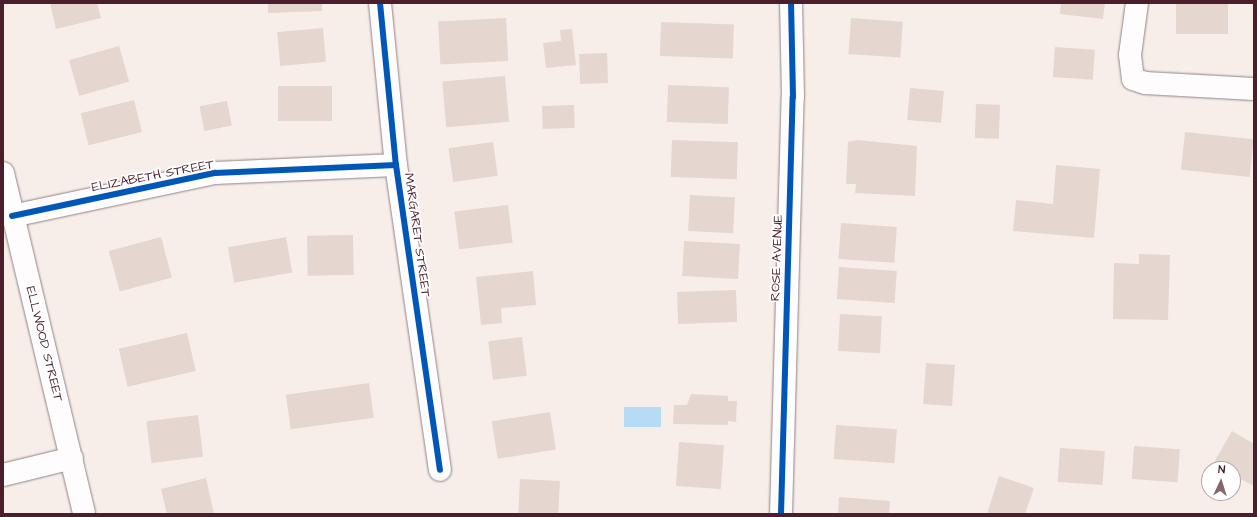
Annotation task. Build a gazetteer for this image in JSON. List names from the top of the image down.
{
  "streets": {
    "street": [
      "ELIZABETH STREET",
      "MARGARET STREET",
      "ROSE AVENUE",
      "ELLWOOD STREET"
    ]
  },
  "crossings": [
    ["ELIZABETH STREET", "MARGARET STREET"],
    ["ELIZABETH STREET", "ELLWOOD STREET"]
  ],
  "north": "top"
}
